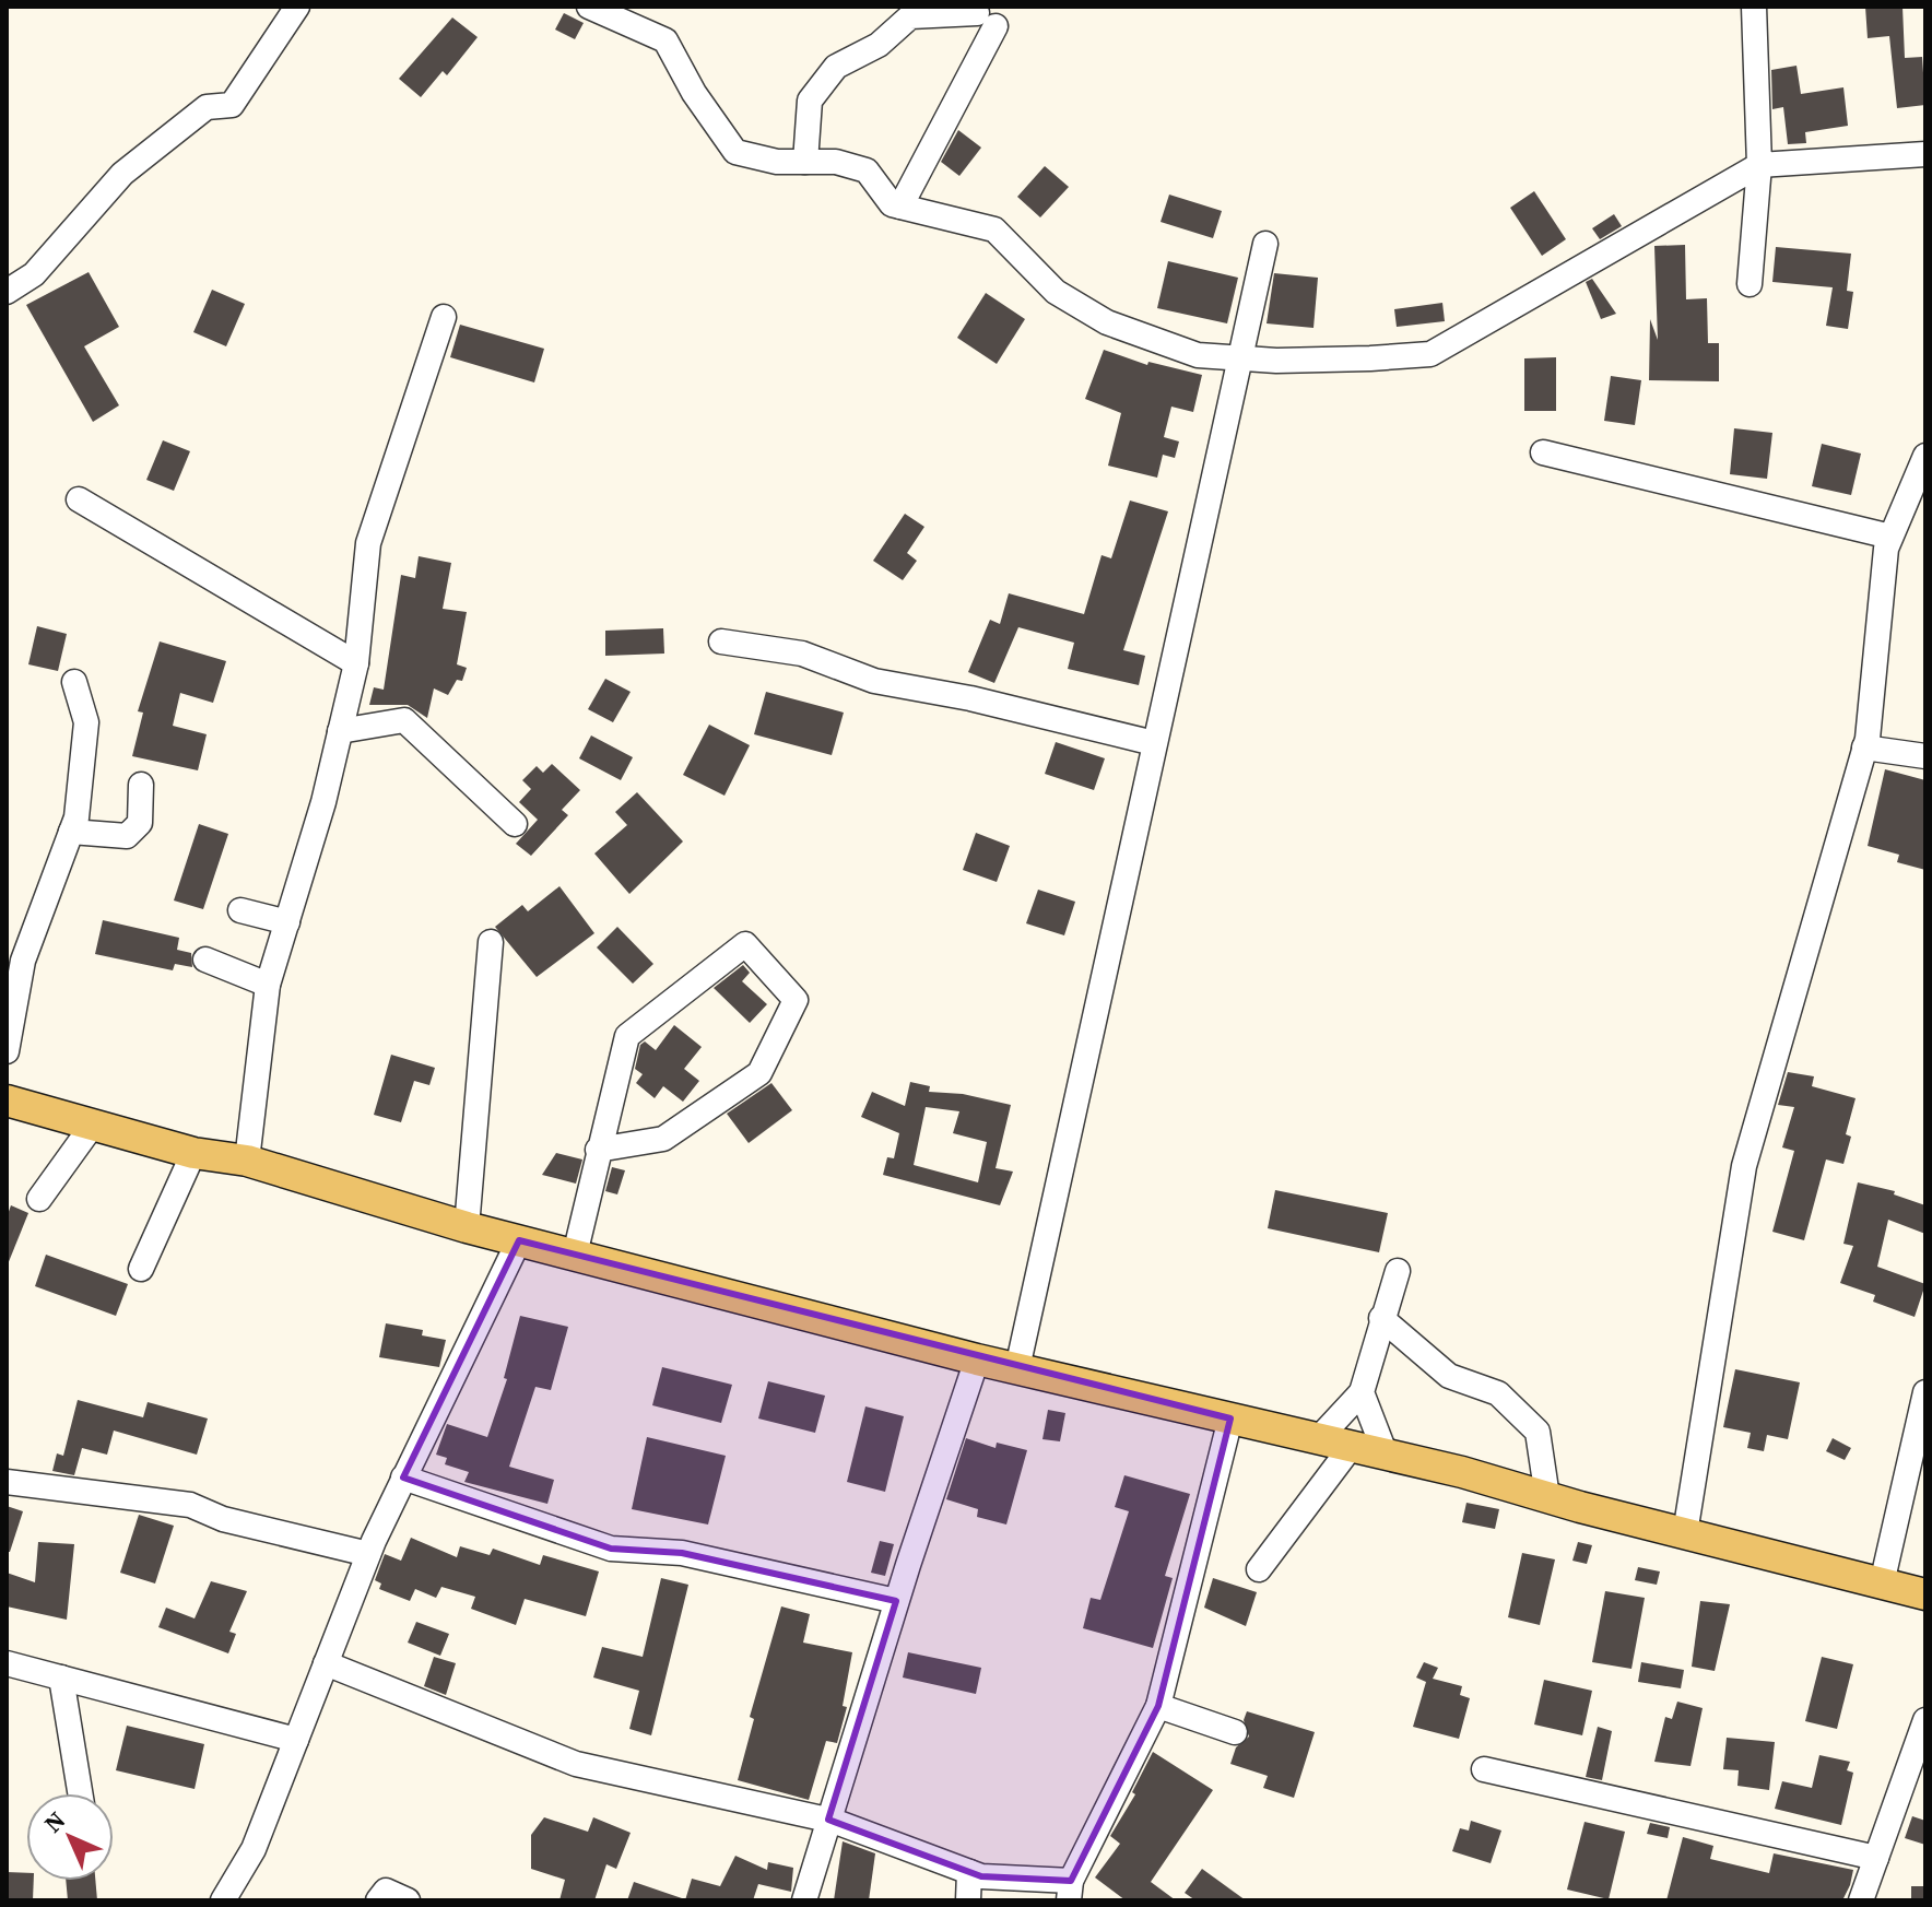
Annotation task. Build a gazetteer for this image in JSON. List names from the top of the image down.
{
  "north": "top left"
}
